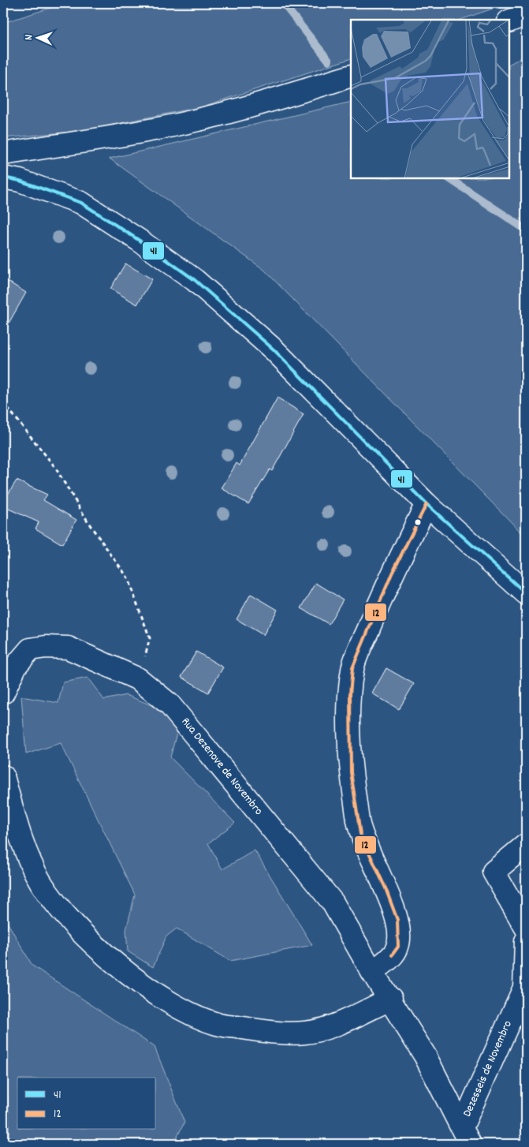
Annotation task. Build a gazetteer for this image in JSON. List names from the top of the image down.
{
  "streets": {
    "main road": ["Rua Dezenove de Novembro", "Dezesseis de Novembro"]
  },
  "crossings": [
    ["Rua Dezenove de Novembro", "Dezesseis de Novembro"]
  ],
  "lines": ["transit line 41", "transit line 12"],
  "legend": ["41", "12"],
  "north": "left"
}
